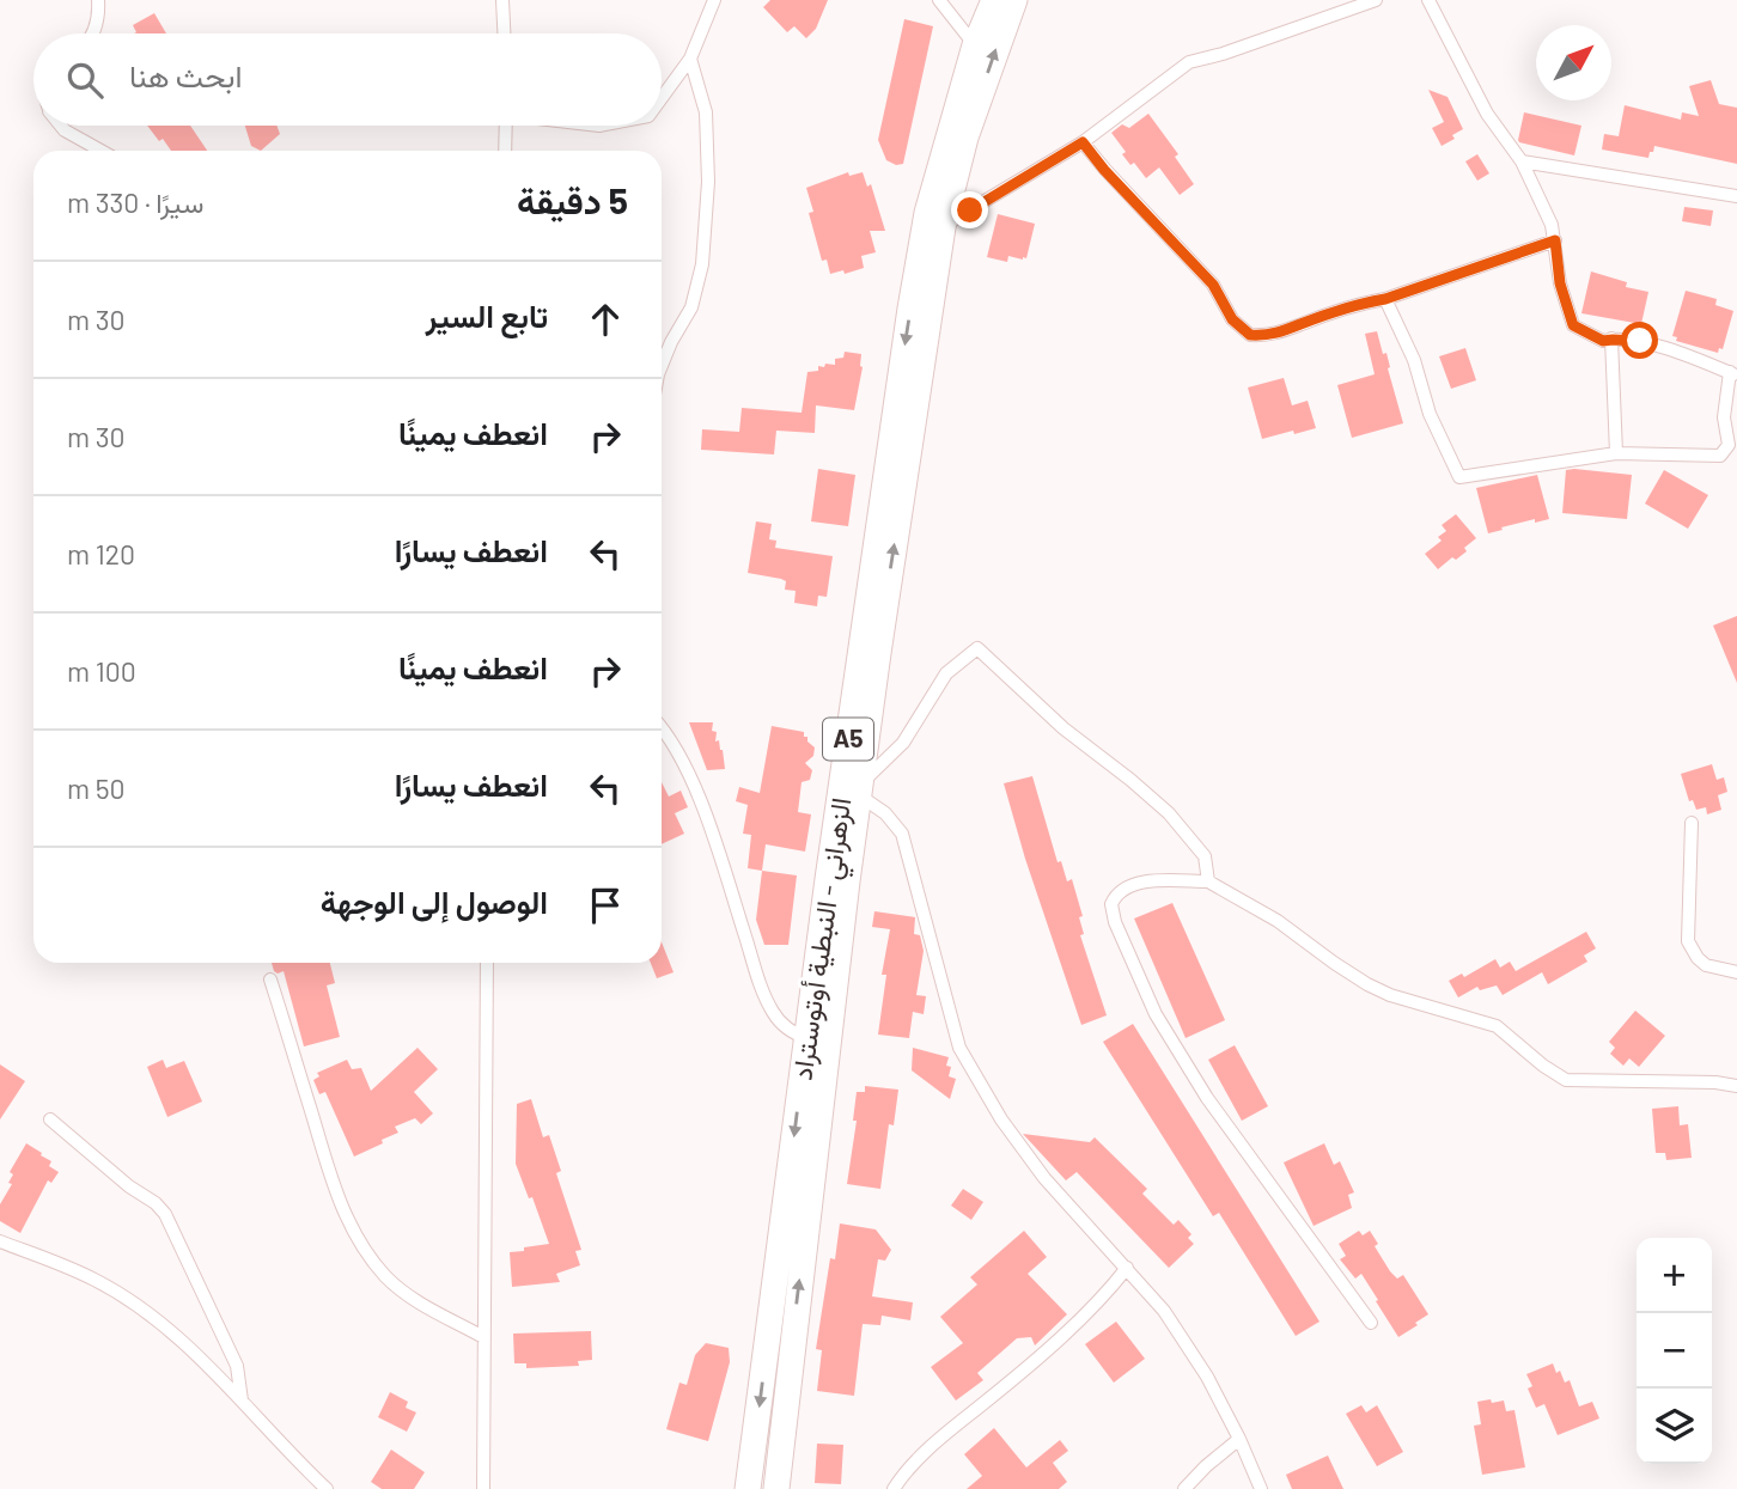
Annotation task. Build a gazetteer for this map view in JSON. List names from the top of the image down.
{
  "streets": {
    "highway": ["A5", "الزهراني - النبطية أوتوستراد"]
  },
  "north": "top right",
  "page": {
    "search": "ابحث هنا",
    "heading": ["5 دقيقة", "سيرًا · 330 m"],
    "list": [
      ["تابع السير", "30 m"],
      ["انعطف يمينًا", "30 m"],
      ["انعطف يسارًا", "120 m"],
      ["انعطف يمينًا", "100 m"],
      ["انعطف يسارًا", "50 m"],
      "الوصول إلى الوجهة"
    ],
    "map_buttons": ["+", "−"]
  }
}
